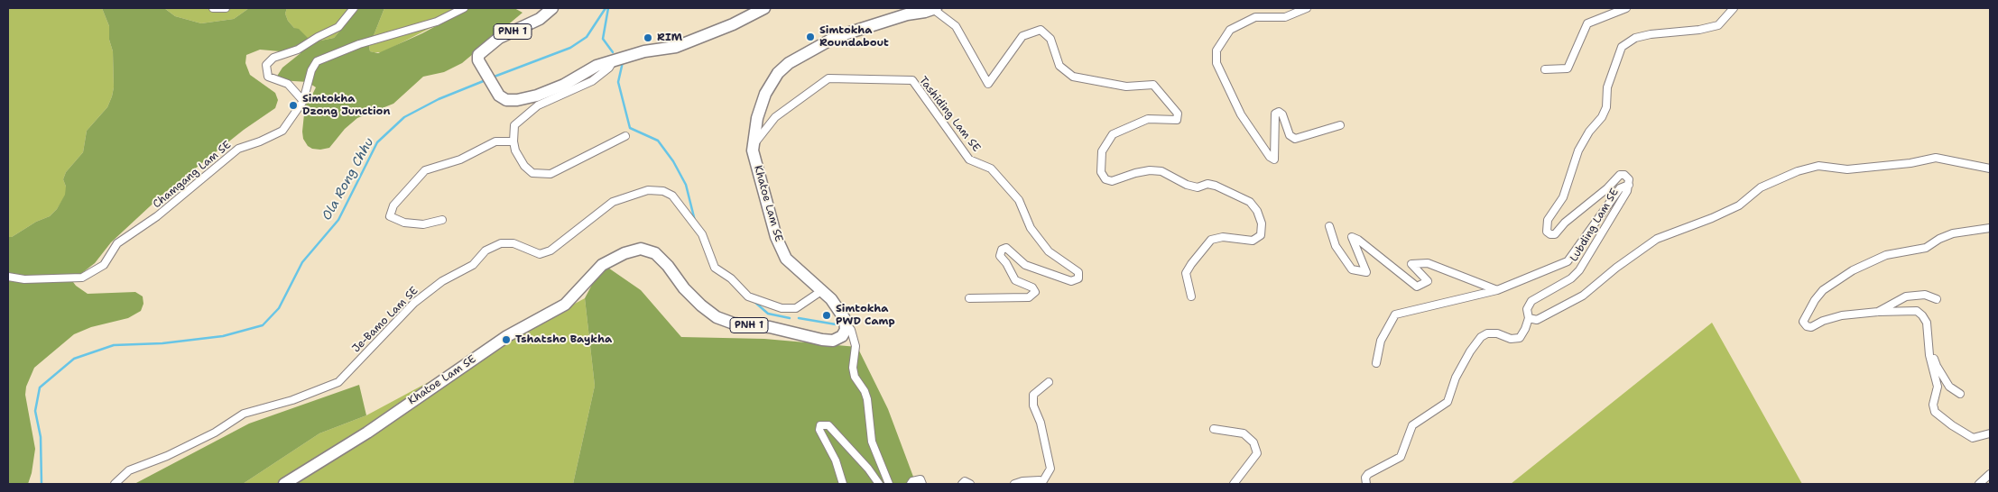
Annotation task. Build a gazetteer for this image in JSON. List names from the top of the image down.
{
  "streets": {
    "main road": ["PNH 1", "Khatoe Lam SE"],
    "street": [
      "Tashiding Lam SE",
      "Chamgang Lam SE",
      "Lubding Lam SE",
      "Je-Bamo Lam SE"
    ]
  },
  "crossings": [
    ["Tashiding Lam SE", "Khatoe Lam SE"],
    ["Khatoe Lam SE", "Je-Bamo Lam SE"]
  ],
  "water": ["Ola Rong Chhu"],
  "places": [
    "Simtokha Roundabout",
    "RIM",
    "Simtokha Dzong Junction",
    "Simtokha PWD Camp",
    "Tshatsho Baykha"
  ]
}
